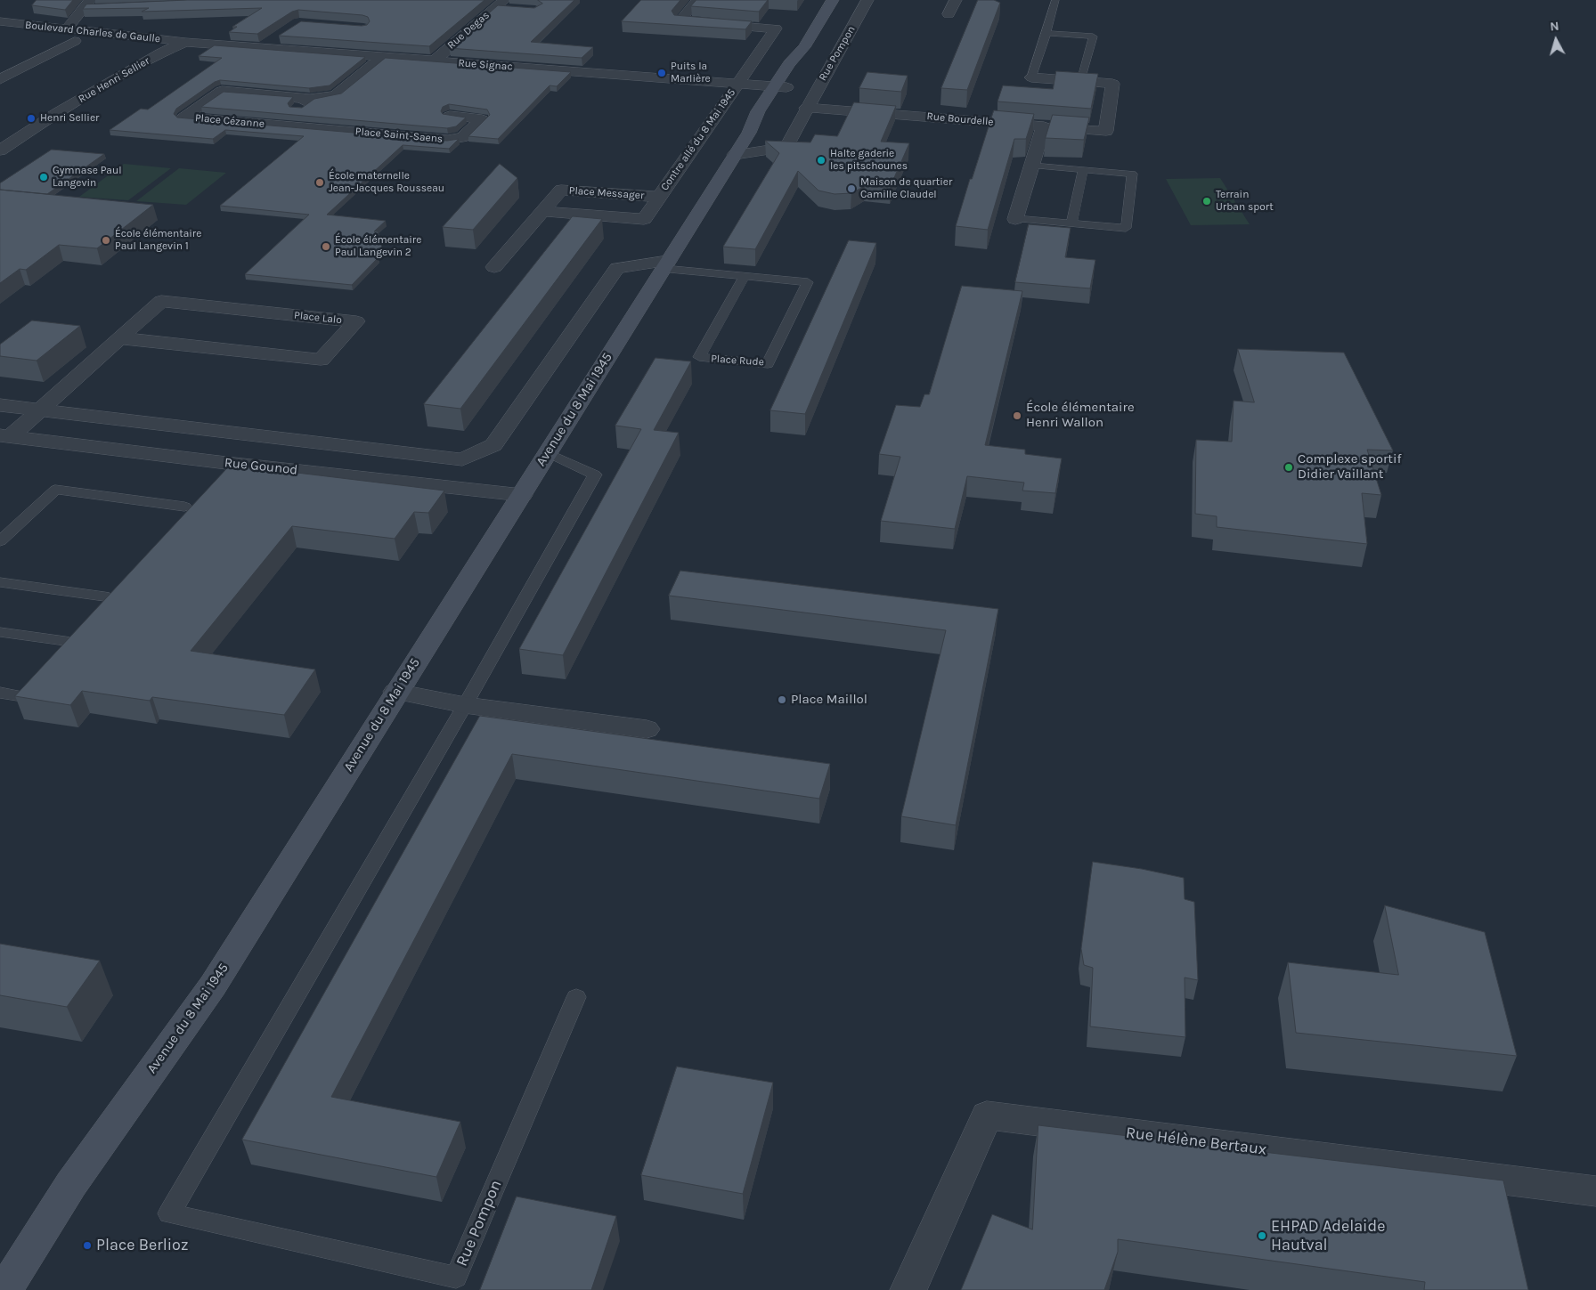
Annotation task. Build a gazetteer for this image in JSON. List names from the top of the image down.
{
  "streets": {
    "main road": ["Avenue du 8 Mai 1945"],
    "street": [
      "Rue Degas",
      "Boulevard Charles de Gaulle",
      "Rue Pompon",
      "Rue Signac",
      "Rue Henri Sellier",
      "Rue Bourdelle",
      "Place Cézanne",
      "Place Saint-Saens",
      "Contre allé du 8 Mai 1945",
      "Place Messager",
      "Place Lalo",
      "Rue Gounod",
      "Rue Hélène Bertaux"
    ],
    "lane": ["Place Rude"]
  },
  "crossings": [
    ["Rue Degas", "Rue Signac"],
    ["Boulevard Charles de Gaulle", "Rue Signac"],
    ["Boulevard Charles de Gaulle", "Rue Henri Sellier"],
    ["Rue Pompon", "Rue Bourdelle"],
    ["Rue Pompon", "Avenue du 8 Mai 1945"],
    ["Rue Signac", "Rue Henri Sellier"],
    ["Rue Signac", "Contre allé du 8 Mai 1945"],
    ["Rue Signac", "Avenue du 8 Mai 1945"],
    ["Place Cézanne", "Place Saint-Saens"],
    ["Contre allé du 8 Mai 1945", "Place Messager"],
    ["Place Lalo", "Rue Gounod"],
    ["Place Rude", "Avenue du 8 Mai 1945"],
    ["Avenue du 8 Mai 1945", "Rue Gounod"]
  ],
  "places": [
    "Puits la Marlière",
    "Henri Sellier",
    "Halte gaderie les pitschounes",
    "Gymnase Paul Langevin",
    "École maternelle Jean-Jacques Rousseau",
    "Maison de quartier Camille Claudel",
    "Terrain Urban sport",
    "École élémentaire Paul Langevin 1",
    "École élémentaire Paul Langevin 2",
    "École élémentaire Henri Wallon",
    "Complexe sportif Didier Vaillant",
    "Place Maillol",
    "EHPAD Adelaide Hautval",
    "Place Berlioz"
  ],
  "north": "top"
}
